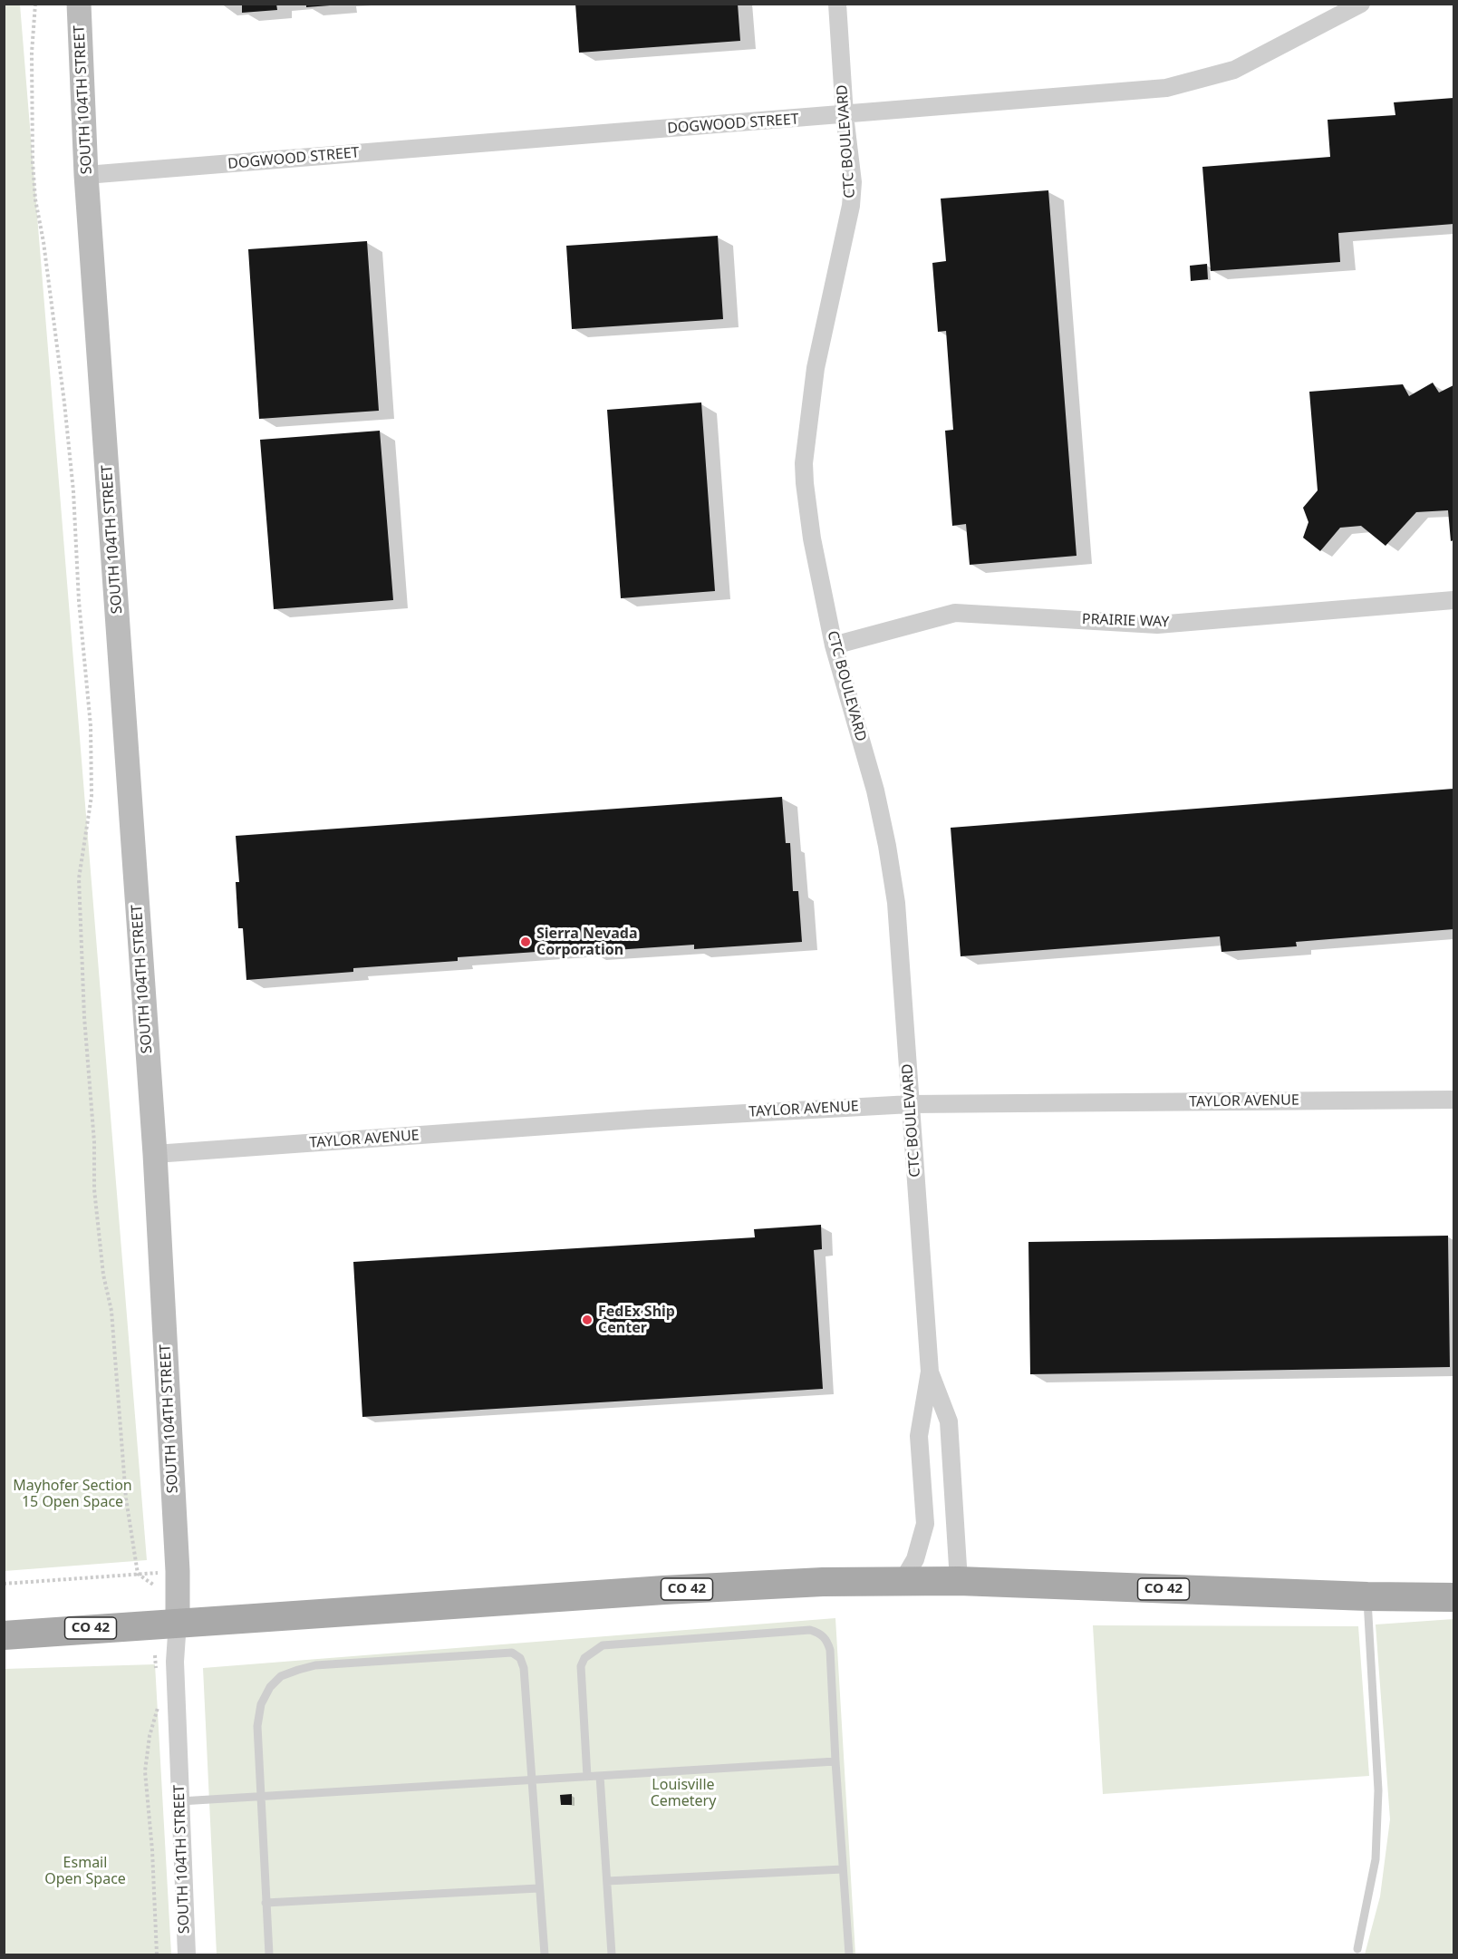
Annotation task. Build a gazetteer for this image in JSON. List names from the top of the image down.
{
  "streets": {
    "main road": ["CO 42"],
    "street": [
      "SOUTH 104TH STREET",
      "DOGWOOD STREET",
      "CTC BOULEVARD",
      "PRAIRIE WAY",
      "TAYLOR AVENUE"
    ]
  },
  "crossings": [
    ["SOUTH 104TH STREET", "DOGWOOD STREET"],
    ["SOUTH 104TH STREET", "TAYLOR AVENUE"],
    ["SOUTH 104TH STREET", "CO 42"],
    ["DOGWOOD STREET", "CTC BOULEVARD"],
    ["CTC BOULEVARD", "PRAIRIE WAY"],
    ["CTC BOULEVARD", "TAYLOR AVENUE"],
    ["CTC BOULEVARD", "CO 42"]
  ],
  "parks": ["Mayhofer Section 15 Open Space", "Louisville Cemetery", "Esmail Open Space"],
  "places": ["Sierra Nevada Corporation", "FedEx Ship Center"]
}
